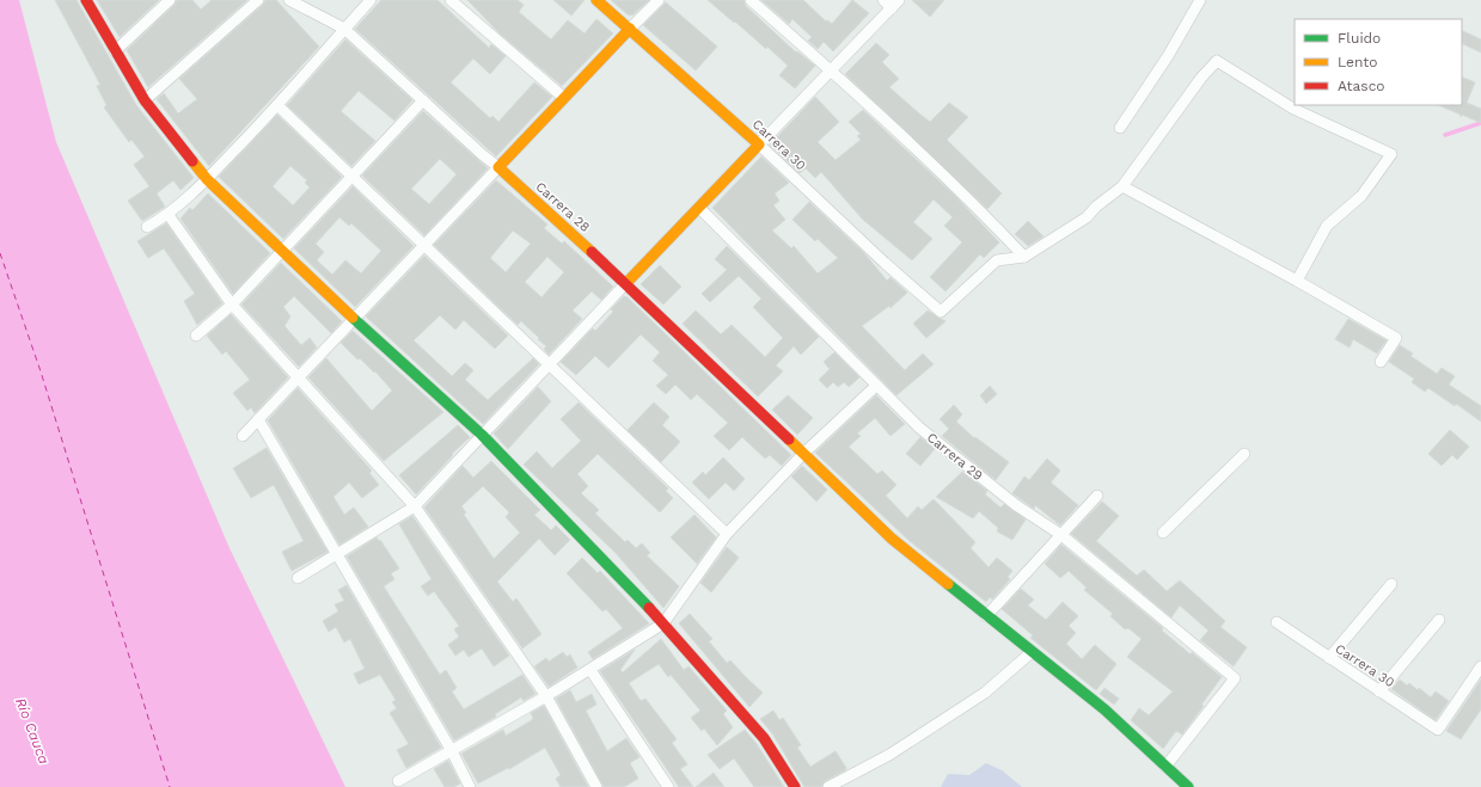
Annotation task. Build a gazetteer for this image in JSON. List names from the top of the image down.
{
  "streets": {
    "main road": ["Carrera 30", "Carrera 28"],
    "street": ["Carrera 29"]
  },
  "crossings": [
    ["Carrera 28", "Carrera 29"]
  ],
  "water": ["Río Cauca"],
  "legend": ["Fluido", "Lento", "Atasco"]
}
